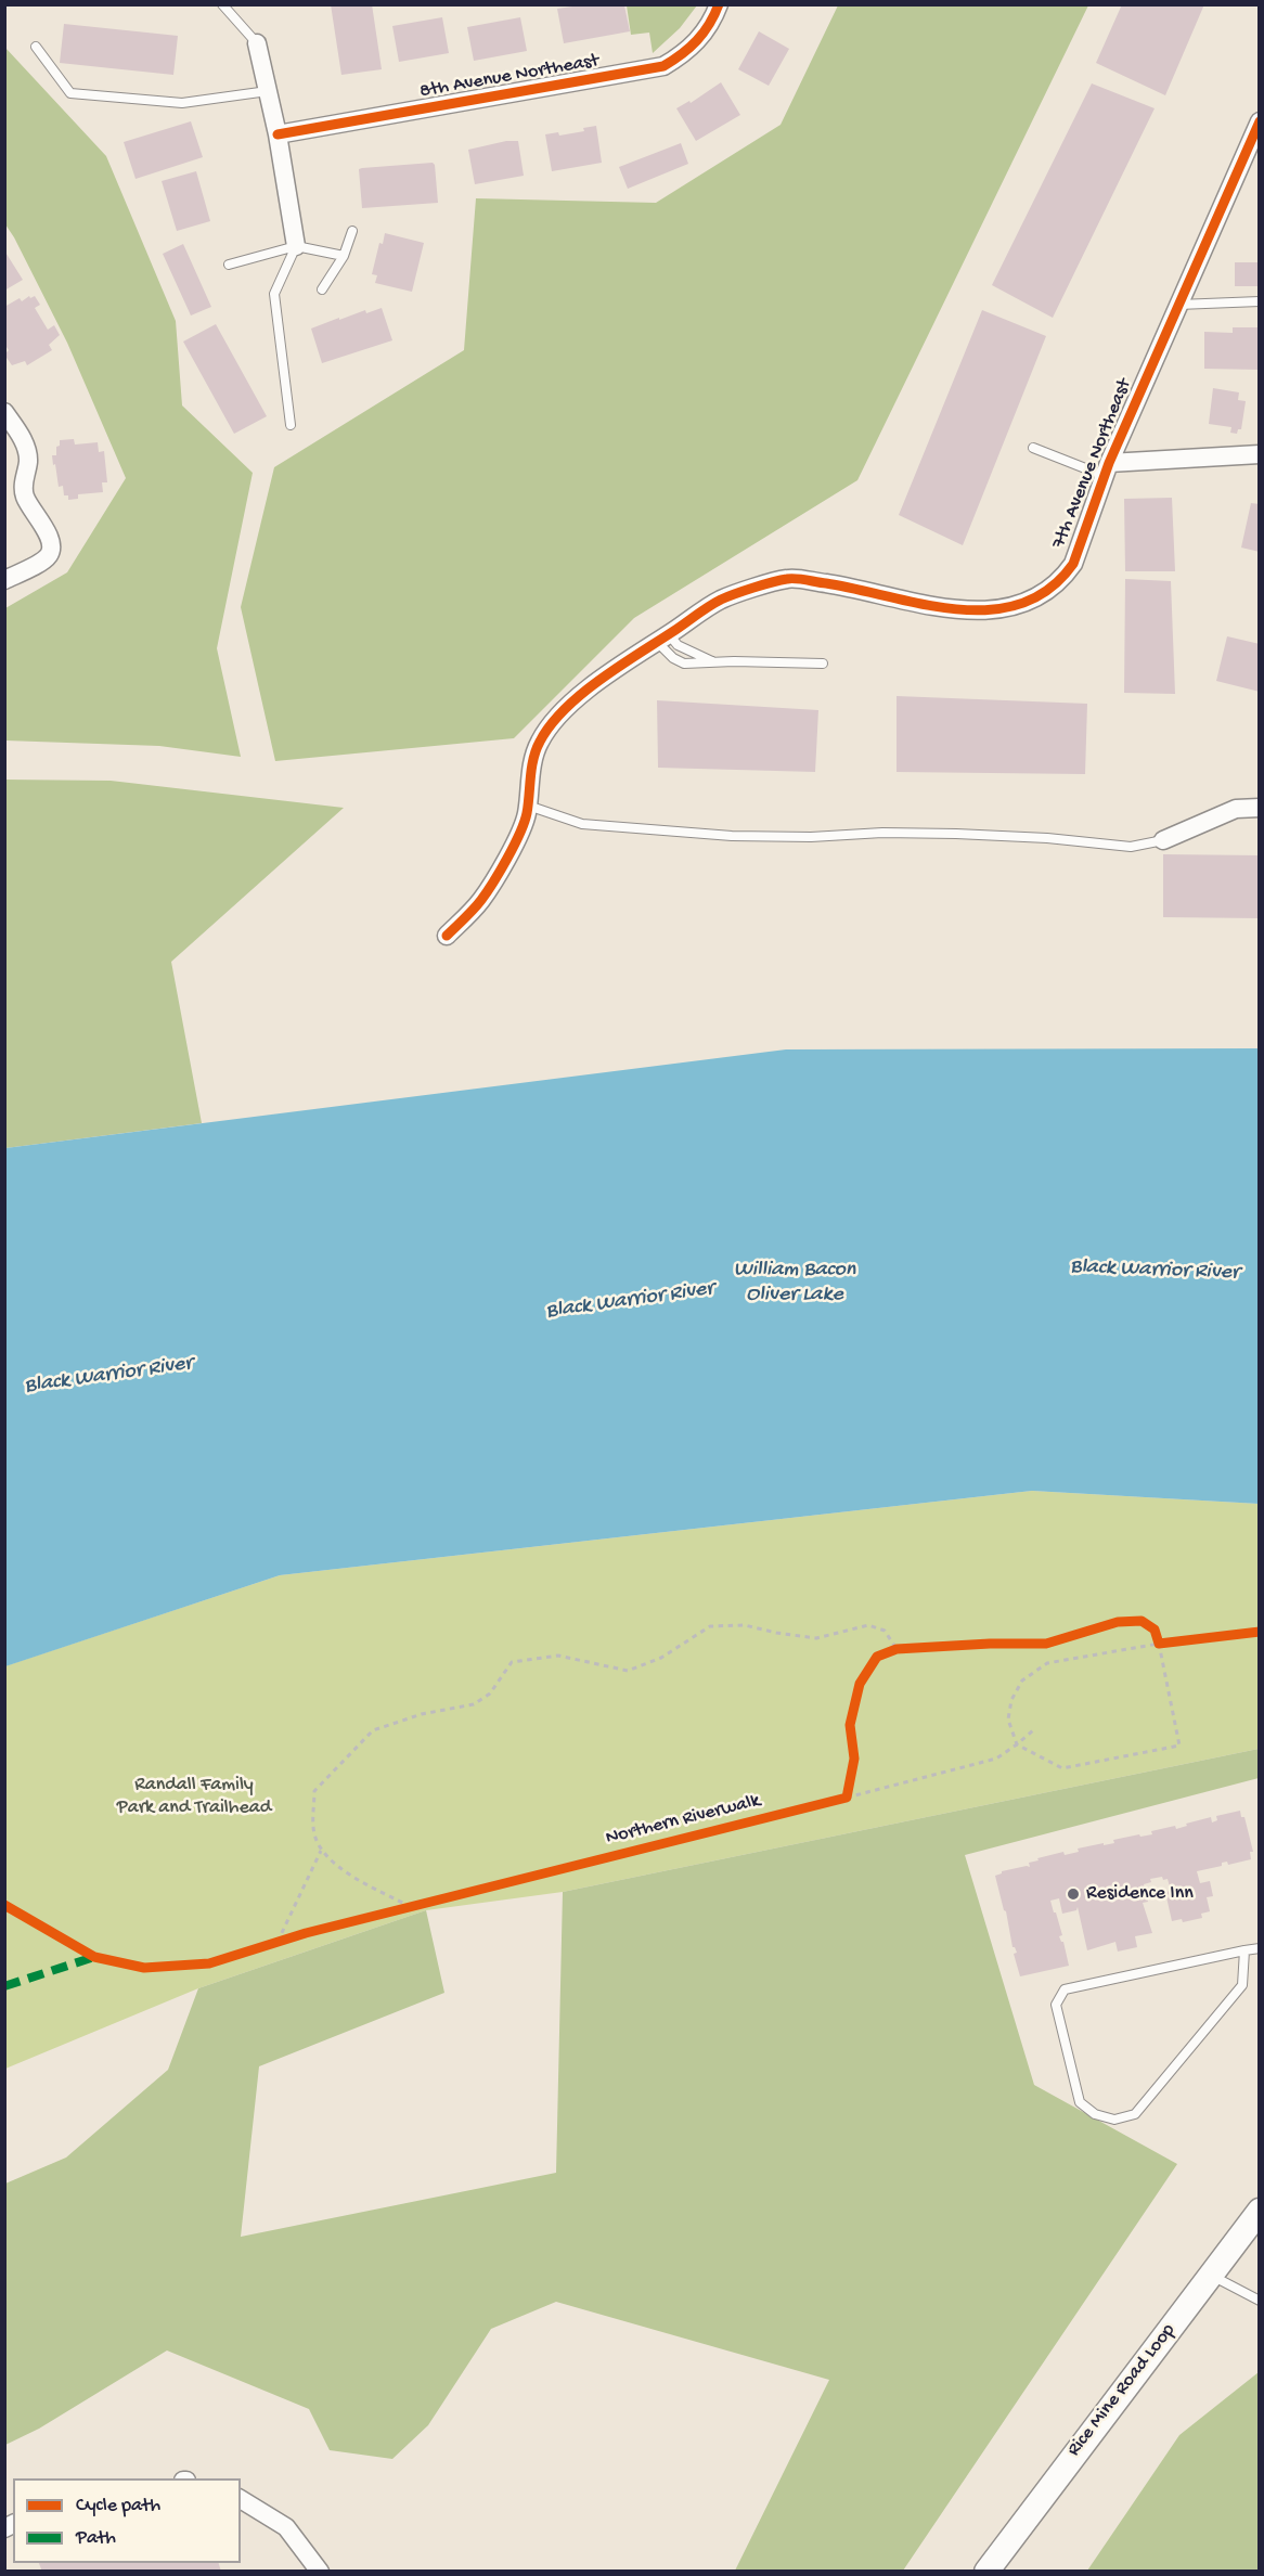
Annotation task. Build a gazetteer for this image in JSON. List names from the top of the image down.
{
  "streets": {
    "main road": ["Rice Mine Road Loop"],
    "street": ["8th Avenue Northeast", "7th Avenue Northeast"],
    "cycle path": ["Northern Riverwalk"]
  },
  "water": ["William Bacon Oliver Lake", "Black Warrior River"],
  "parks": ["Randall Family Park and Trailhead"],
  "places": ["Residence Inn"],
  "legend": ["Cycle path", "Path"]
}
